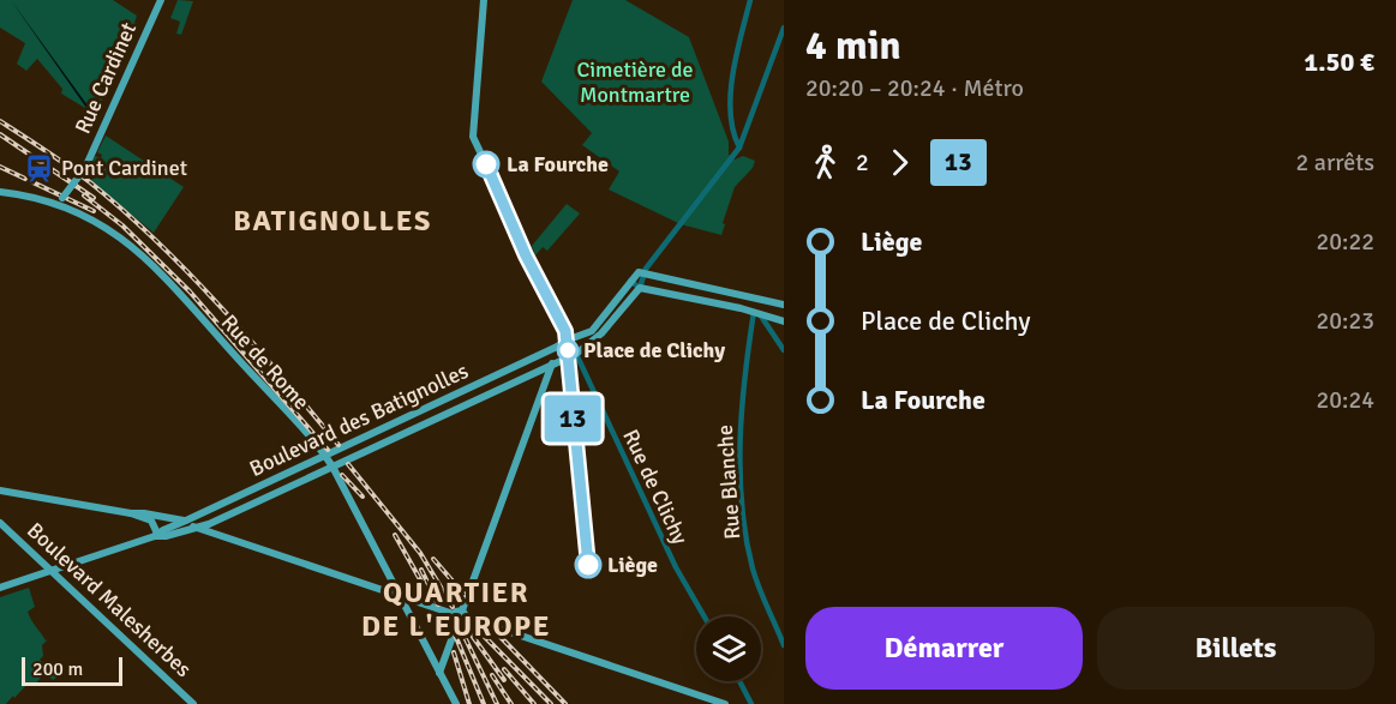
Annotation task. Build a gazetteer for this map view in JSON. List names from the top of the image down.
{
  "streets": {
    "main road": [
      "Rue Cardinet",
      "Rue de Rome",
      "Boulevard des Batignolles",
      "Boulevard Malesherbes"
    ],
    "street": ["Rue Blanche", "Rue de Clichy"]
  },
  "crossings": [
    ["Rue Cardinet", "Rue de Rome"],
    ["Rue de Rome", "Boulevard des Batignolles"]
  ],
  "districts": ["BATIGNOLLES", "QUARTIER DE L'EUROPE"],
  "parks": ["Cimetière de Montmartre"],
  "places": {
    "other": ["La Fourche", "Place de Clichy", "Liège"],
    "station": ["Pont Cardinet"]
  },
  "lines": ["metro line 13"],
  "scale_bar": "200 m",
  "page": {
    "on_map": "13",
    "heading": ["4 min", "20:20 – 20:24 · Métro", "1.50 €"],
    "legs": ["2", "13", "2 arrêts"],
    "list": [
      {
        "name": "Liège",
        "value": "20:22"
      },
      {
        "name": "Place de Clichy",
        "value": "20:23"
      },
      {
        "name": "La Fourche",
        "value": "20:24"
      }
    ],
    "buttons": ["Démarrer", "Billets"],
    "scale": "200 m"
  }
}
